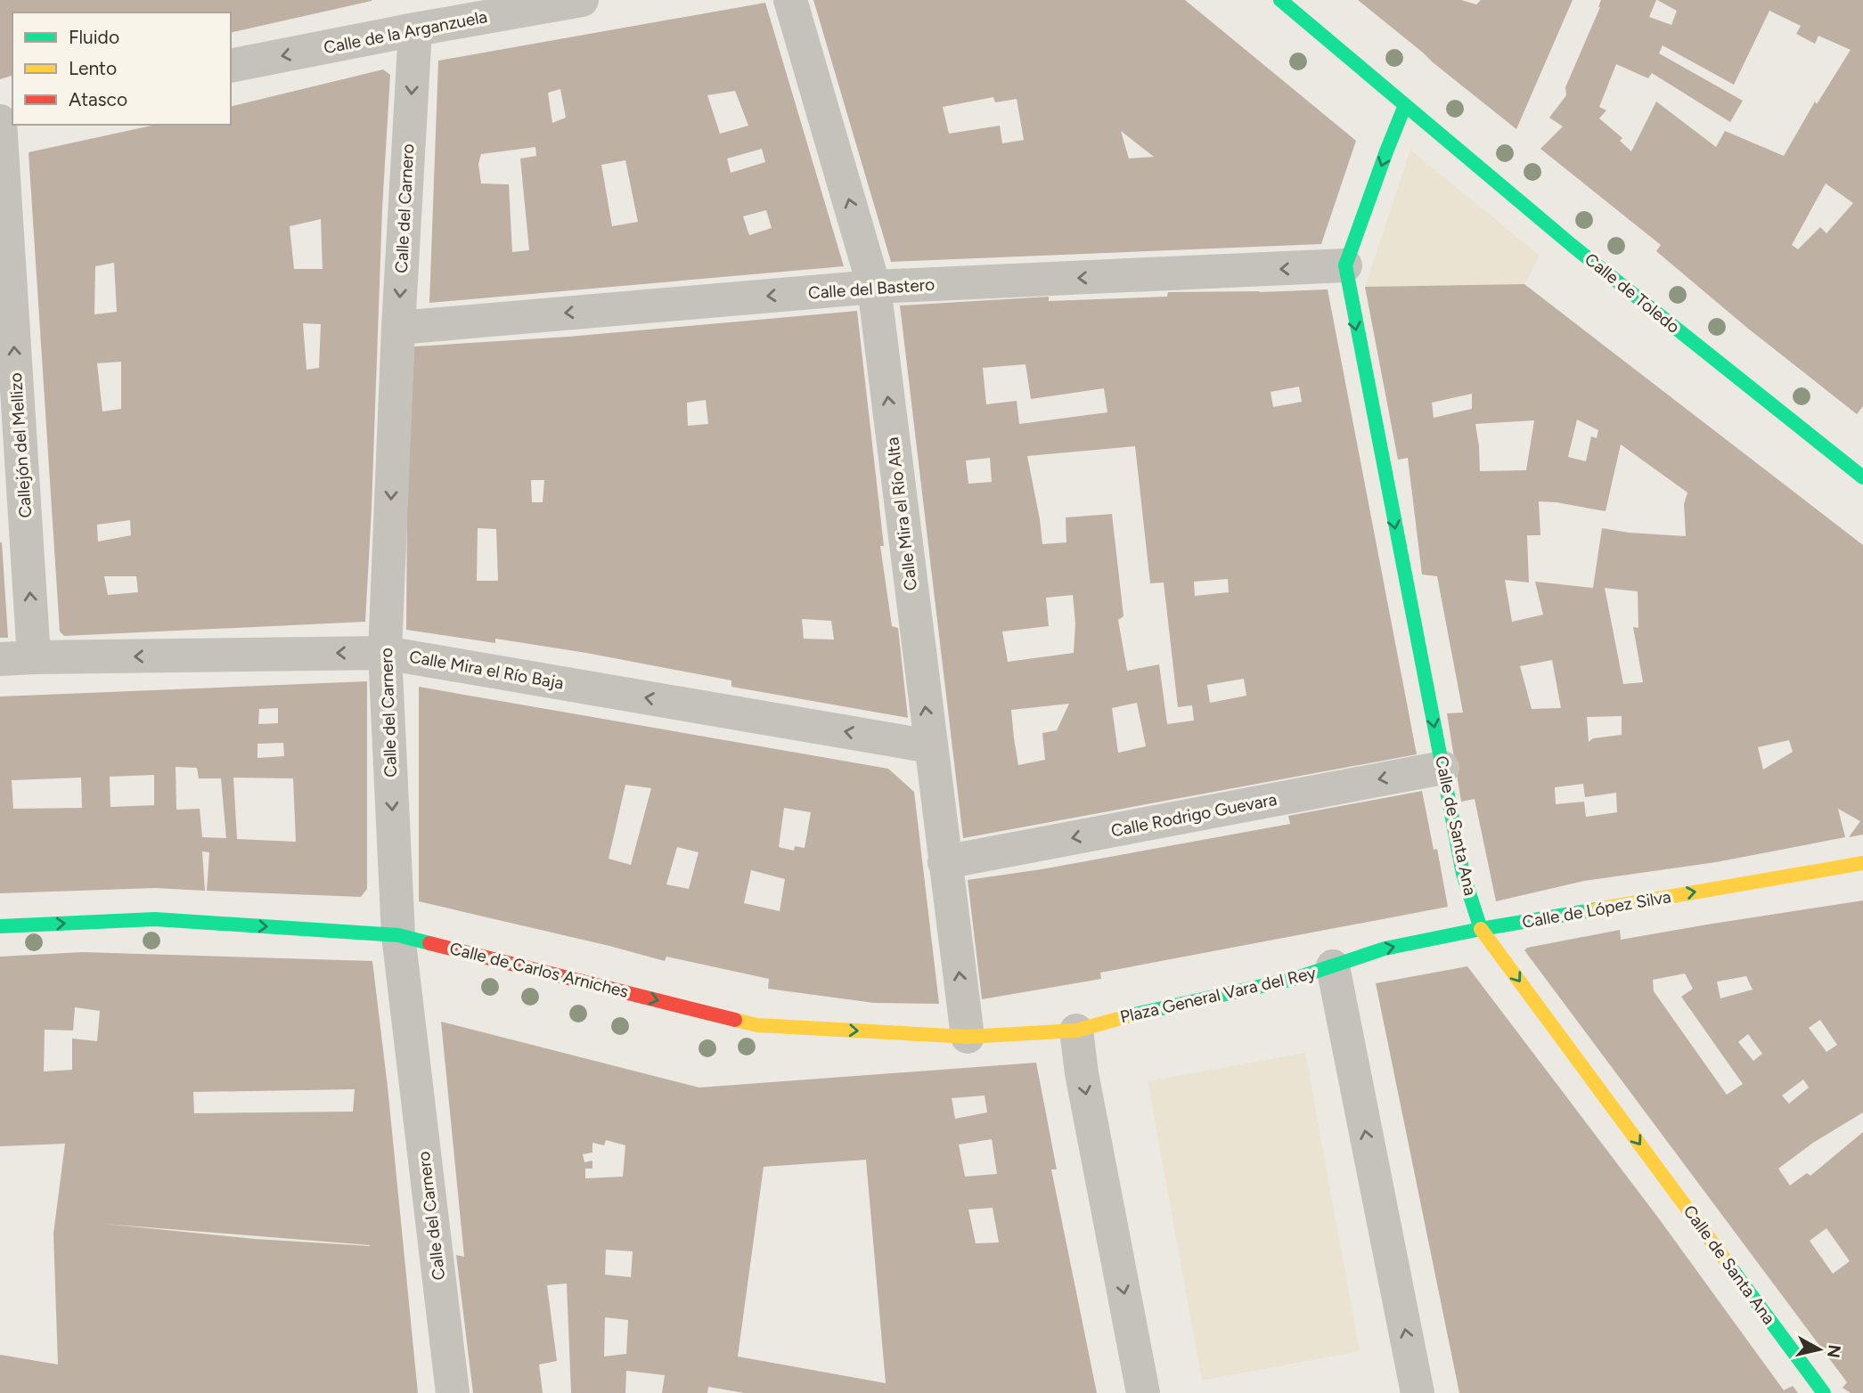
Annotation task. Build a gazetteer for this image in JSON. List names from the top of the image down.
{
  "streets": {
    "street": [
      "Calle de la Arganzuela",
      "Calle del Carnero",
      "Calle del Bastero",
      "Calle de Toledo",
      "Callejón del Mellizo",
      "Calle Mira el Río Alta",
      "Calle Mira el Río Baja",
      "Calle Rodrigo Guevara",
      "Calle de Santa Ana",
      "Calle de López Silva",
      "Calle de Carlos Arniches",
      "Plaza General Vara del Rey"
    ]
  },
  "crossings": [
    ["Calle de la Arganzuela", "Calle del Carnero"],
    ["Calle del Carnero", "Calle del Bastero"],
    ["Calle del Carnero", "Calle Mira el Río Baja"],
    ["Calle del Carnero", "Calle de Carlos Arniches"],
    ["Calle del Bastero", "Calle Mira el Río Alta"],
    ["Calle del Bastero", "Calle de Santa Ana"],
    ["Callejón del Mellizo", "Calle Mira el Río Baja"],
    ["Calle Mira el Río Alta", "Calle Mira el Río Baja"],
    ["Calle Mira el Río Alta", "Calle Rodrigo Guevara"],
    ["Calle Mira el Río Alta", "Calle de Carlos Arniches"],
    ["Calle Rodrigo Guevara", "Calle de Santa Ana"],
    ["Calle de Santa Ana", "Calle de López Silva"],
    ["Calle de López Silva", "Plaza General Vara del Rey"],
    ["Calle de Carlos Arniches", "Plaza General Vara del Rey"]
  ],
  "one_way": [
    "Calle de la Arganzuela",
    "Calle del Carnero",
    "Calle del Bastero",
    "Callejón del Mellizo",
    "Calle Mira el Río Alta",
    "Calle Mira el Río Baja",
    "Calle Rodrigo Guevara",
    "Calle de Santa Ana",
    "Calle de López Silva",
    "Calle de Carlos Arniches"
  ],
  "legend": ["Fluido", "Lento", "Atasco"],
  "north": "right"
}
